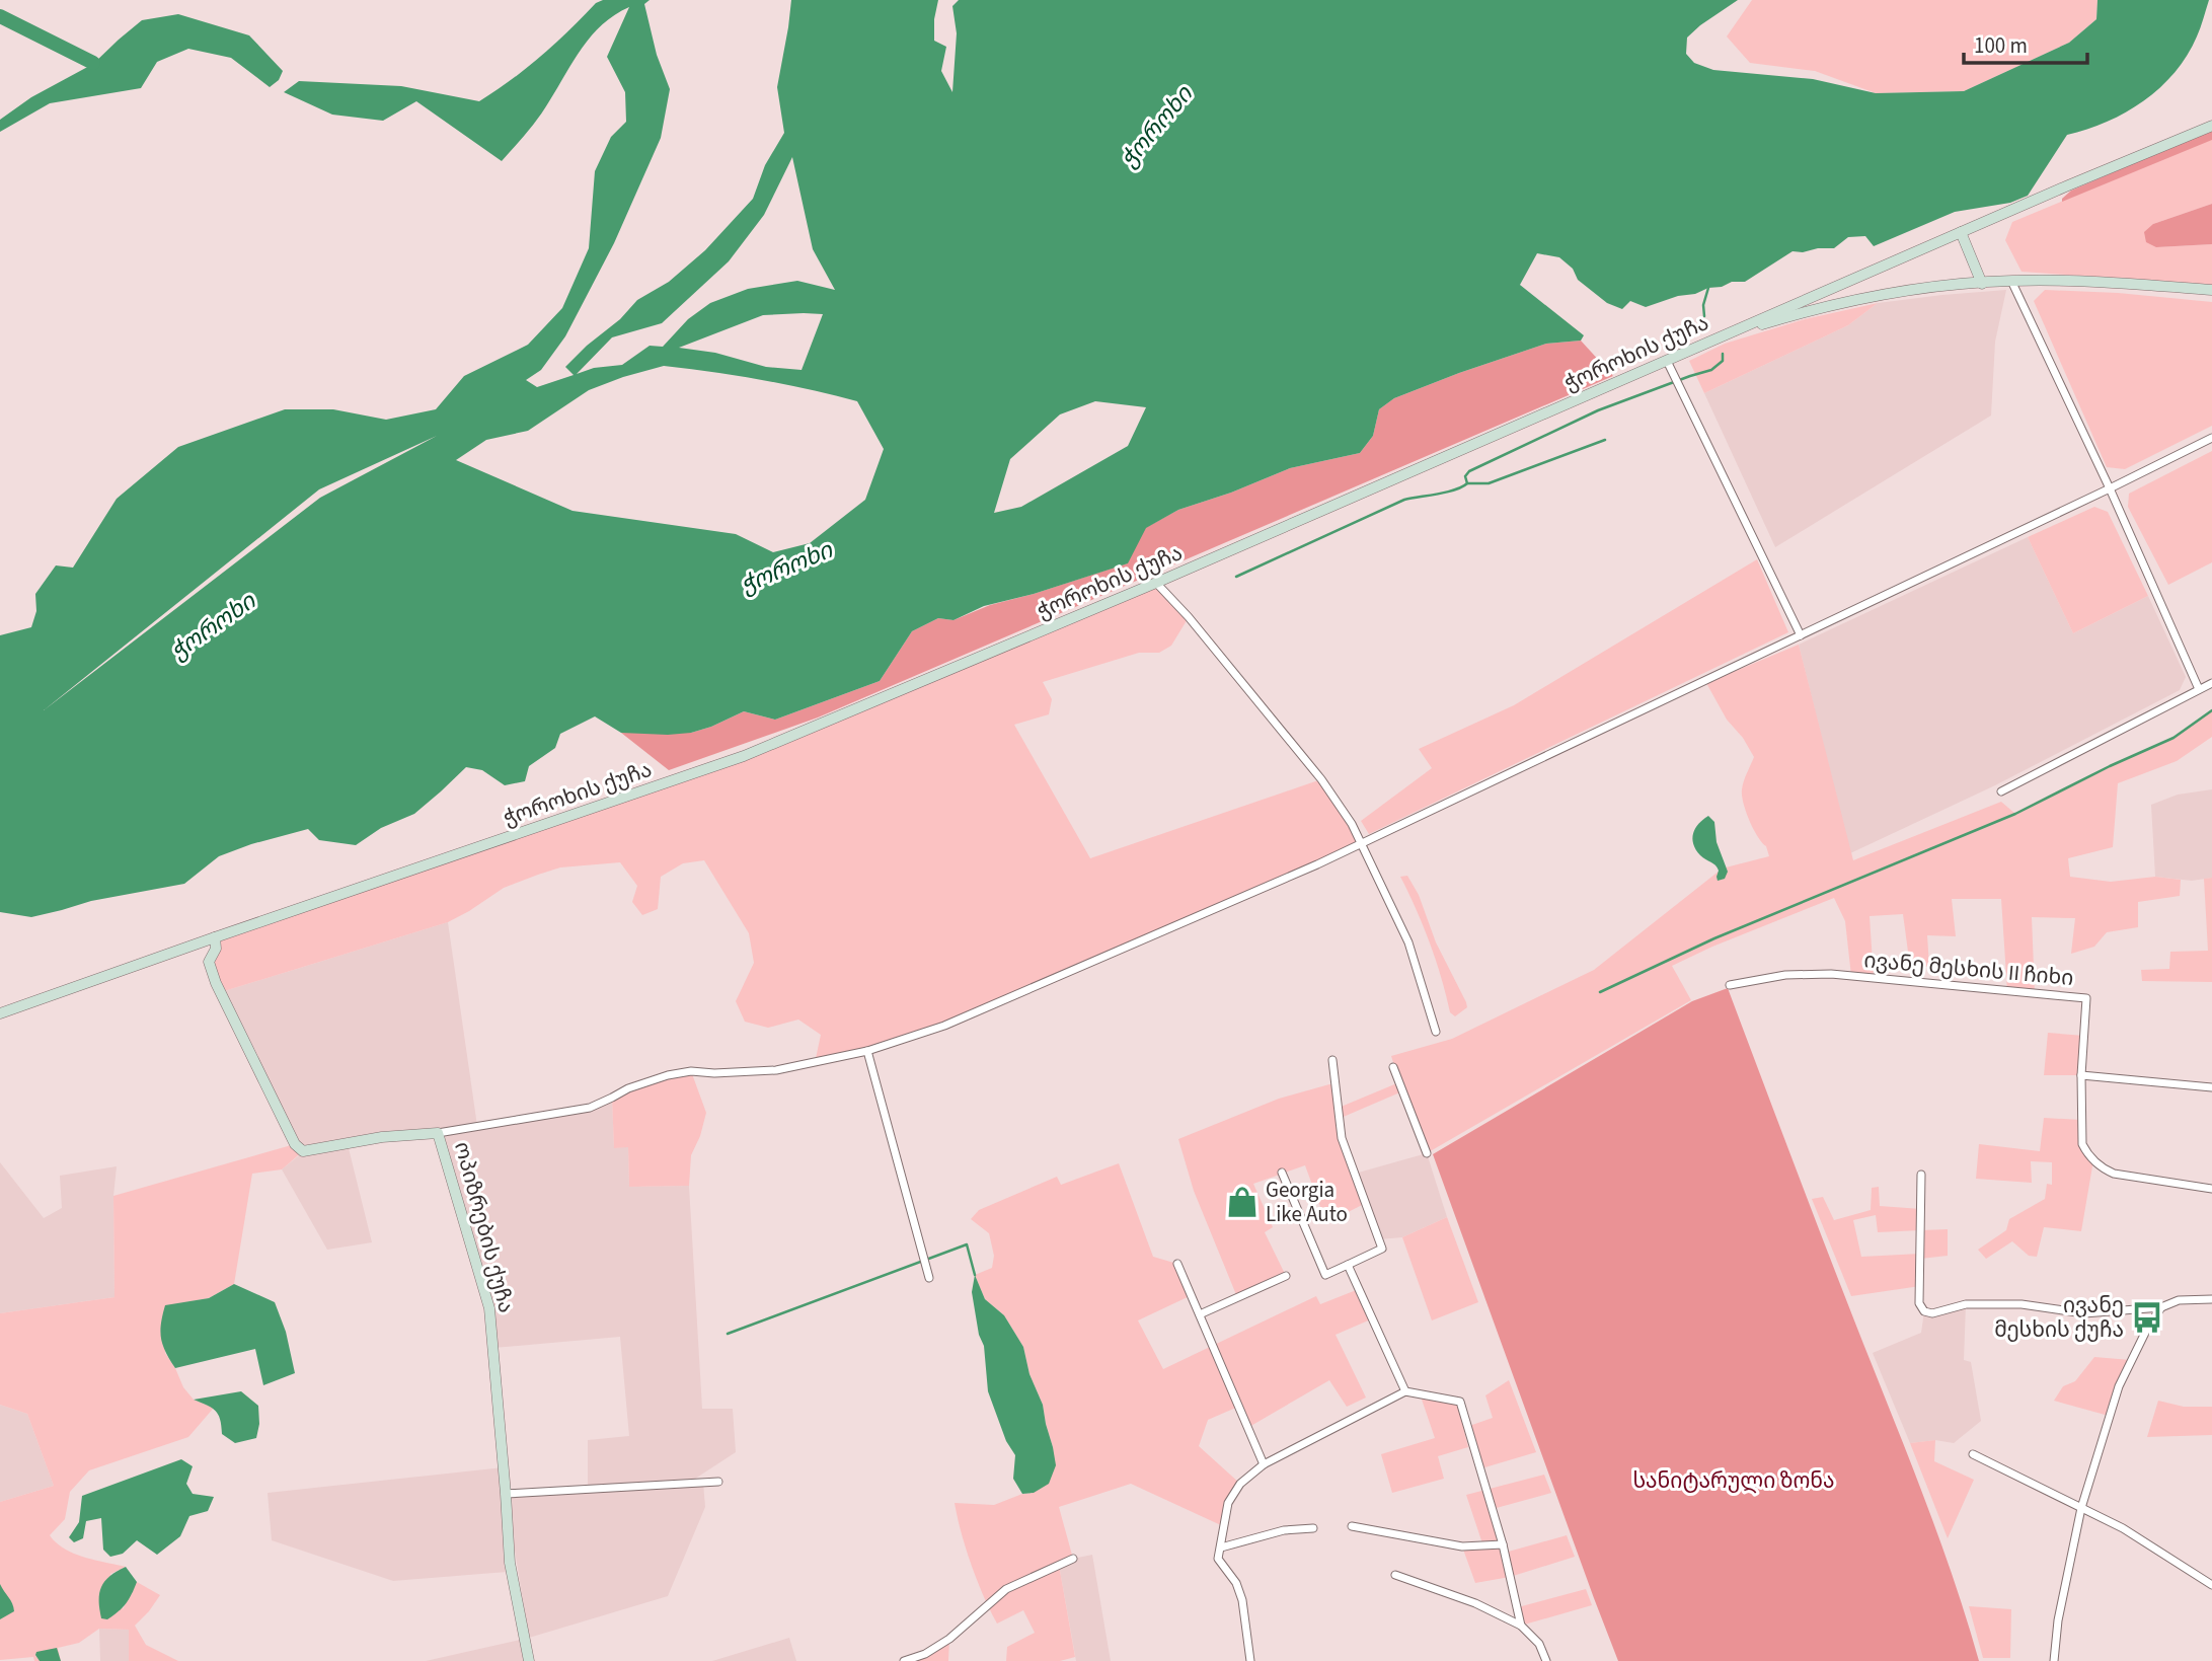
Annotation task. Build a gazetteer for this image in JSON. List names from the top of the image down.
{
  "streets": {
    "street": ["ჭოროხის ქუჩა", "ივანე მესხის II ჩიხი", "ოპიზრების ქუჩა"]
  },
  "crossings": [
    ["ჭოროხის ქუჩა", "ოპიზრების ქუჩა"]
  ],
  "water": ["ჭოროხი"],
  "parks": ["სანიტარული ზონა"],
  "places": {
    "shop": ["Georgia Like Auto"],
    "bus stop": ["ივანე მესხის ქუჩა"]
  },
  "scale_bar": "100 m"
}
